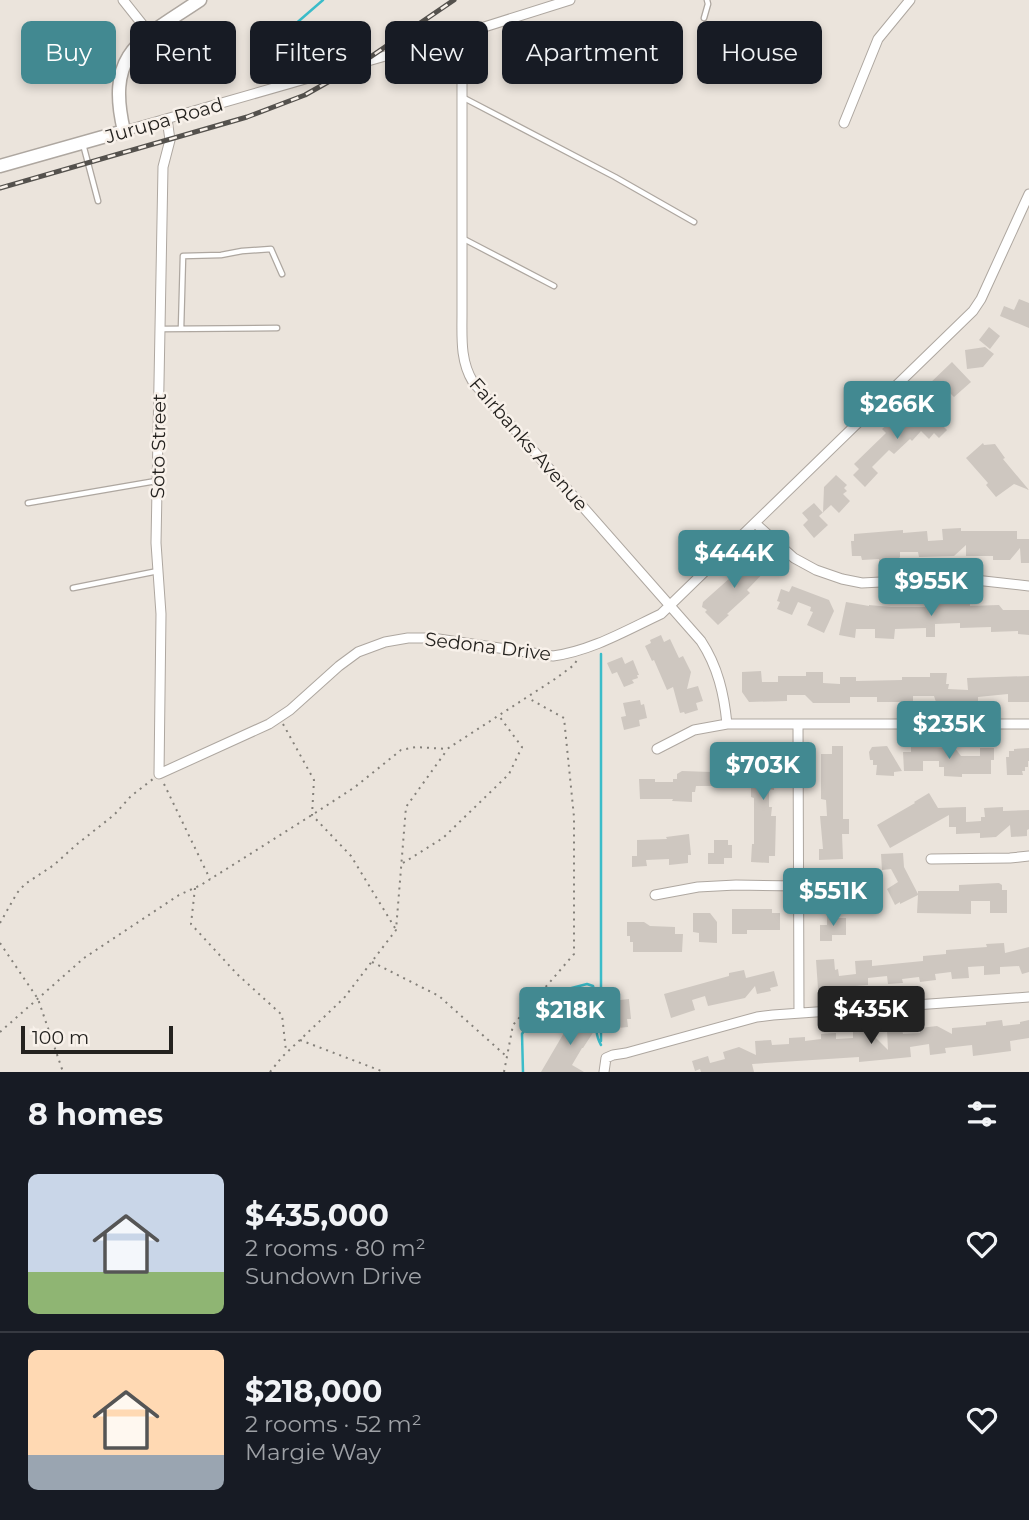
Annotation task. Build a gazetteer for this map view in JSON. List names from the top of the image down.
{
  "streets": {
    "street": [
      "Jurupa Road",
      "Fairbanks Avenue",
      "Soto Street",
      "Sedona Drive"
    ]
  },
  "crossings": [
    ["Jurupa Road", "Soto Street"],
    ["Fairbanks Avenue", "Sedona Drive"],
    ["Soto Street", "Sedona Drive"]
  ],
  "scale_bar": "100 m",
  "page": {
    "chip": [
      "Buy",
      "Rent",
      "Filters",
      "New",
      "Apartment",
      "House"
    ],
    "price": [
      "$266K",
      "$444K",
      "$955K",
      "$235K",
      "$703K",
      "$551K",
      "$435K",
      "$218K"
    ],
    "scale": "100 m",
    "heading": "8 homes",
    "list": [
      {
        "name": "$435,000",
        "note": "2 rooms · 80 m² · Sundown Drive"
      },
      {
        "name": "$218,000",
        "note": "2 rooms · 52 m² · Margie Way"
      }
    ]
  }
}
